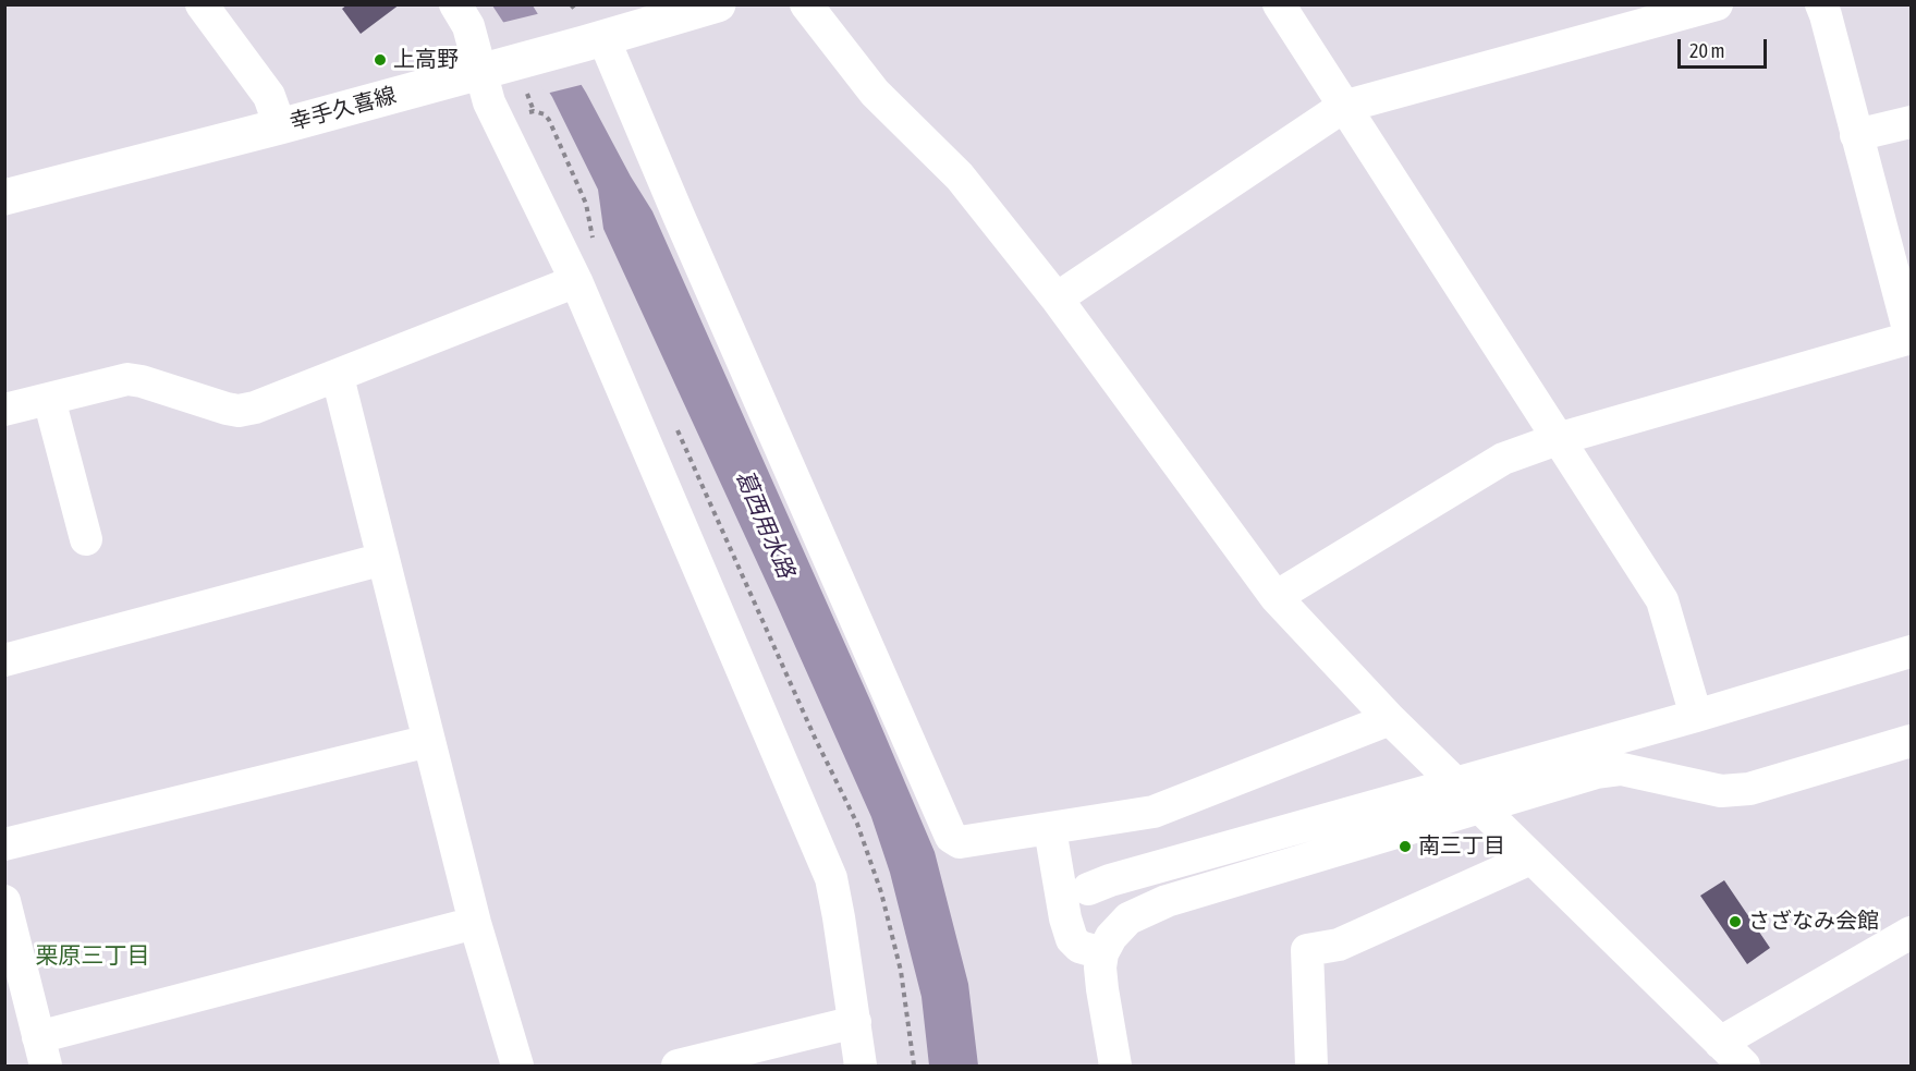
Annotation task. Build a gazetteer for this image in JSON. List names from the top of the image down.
{
  "streets": {
    "main road": ["幸手久喜線"]
  },
  "districts": ["栗原三丁目"],
  "water": ["葛西用水路"],
  "places": ["上高野", "南三丁目", "さざなみ会館"],
  "scale_bar": "20 m"
}
